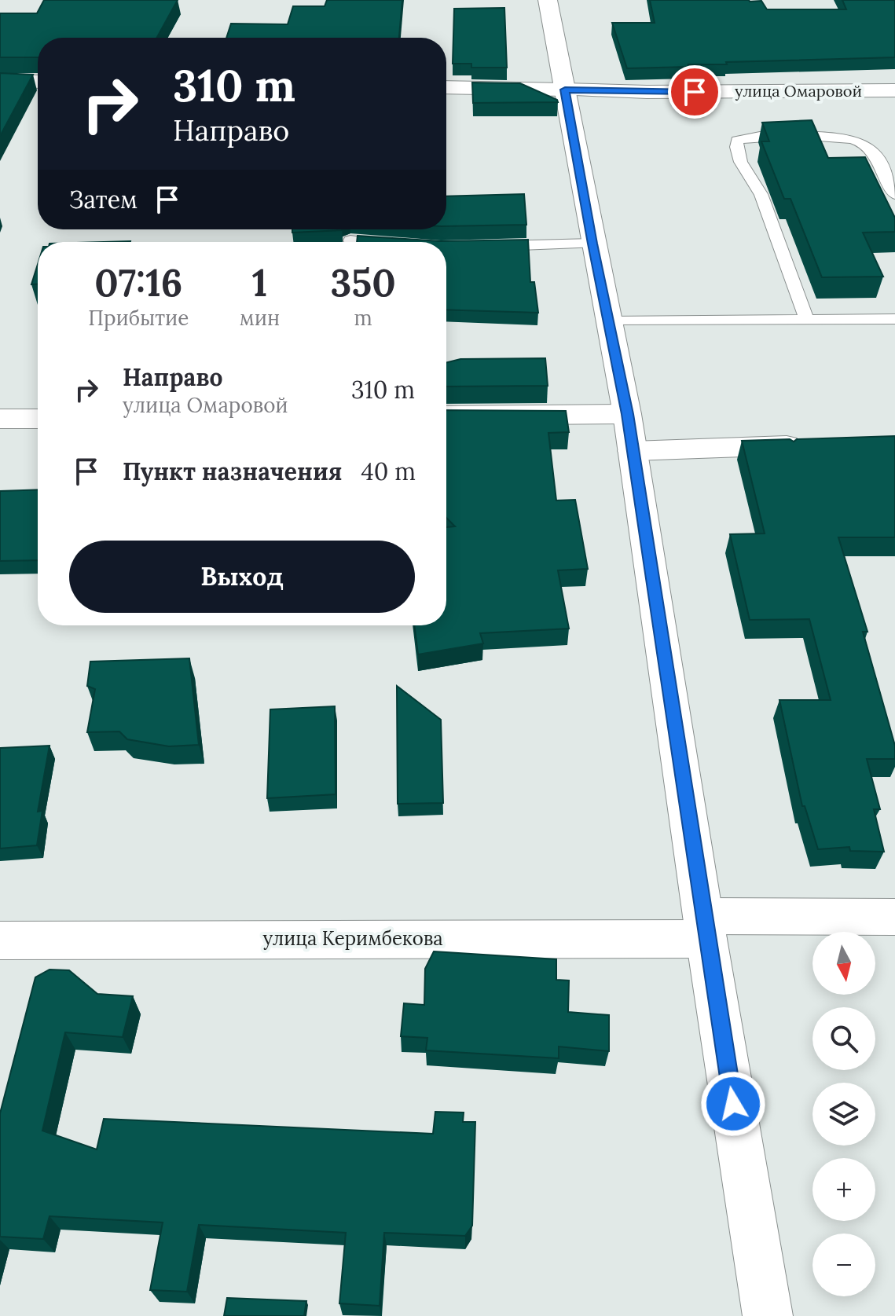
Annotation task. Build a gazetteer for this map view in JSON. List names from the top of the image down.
{
  "streets": {
    "main road": ["улица Омаровой", "улица Керимбекова"]
  },
  "north": "bottom",
  "page": {
    "turn": ["310 m", "Направо"],
    "then": "Затем",
    "eta": [
      "07:16",
      "Прибытие",
      "1",
      "мин",
      "350",
      "m"
    ],
    "list": [
      {
        "name": "Направо",
        "note": "улица Омаровой",
        "value": "310 m"
      },
      {
        "name": "Пункт назначения",
        "value": "40 m"
      }
    ],
    "buttons": "Выход",
    "map_buttons": ["+", "−"]
  }
}
